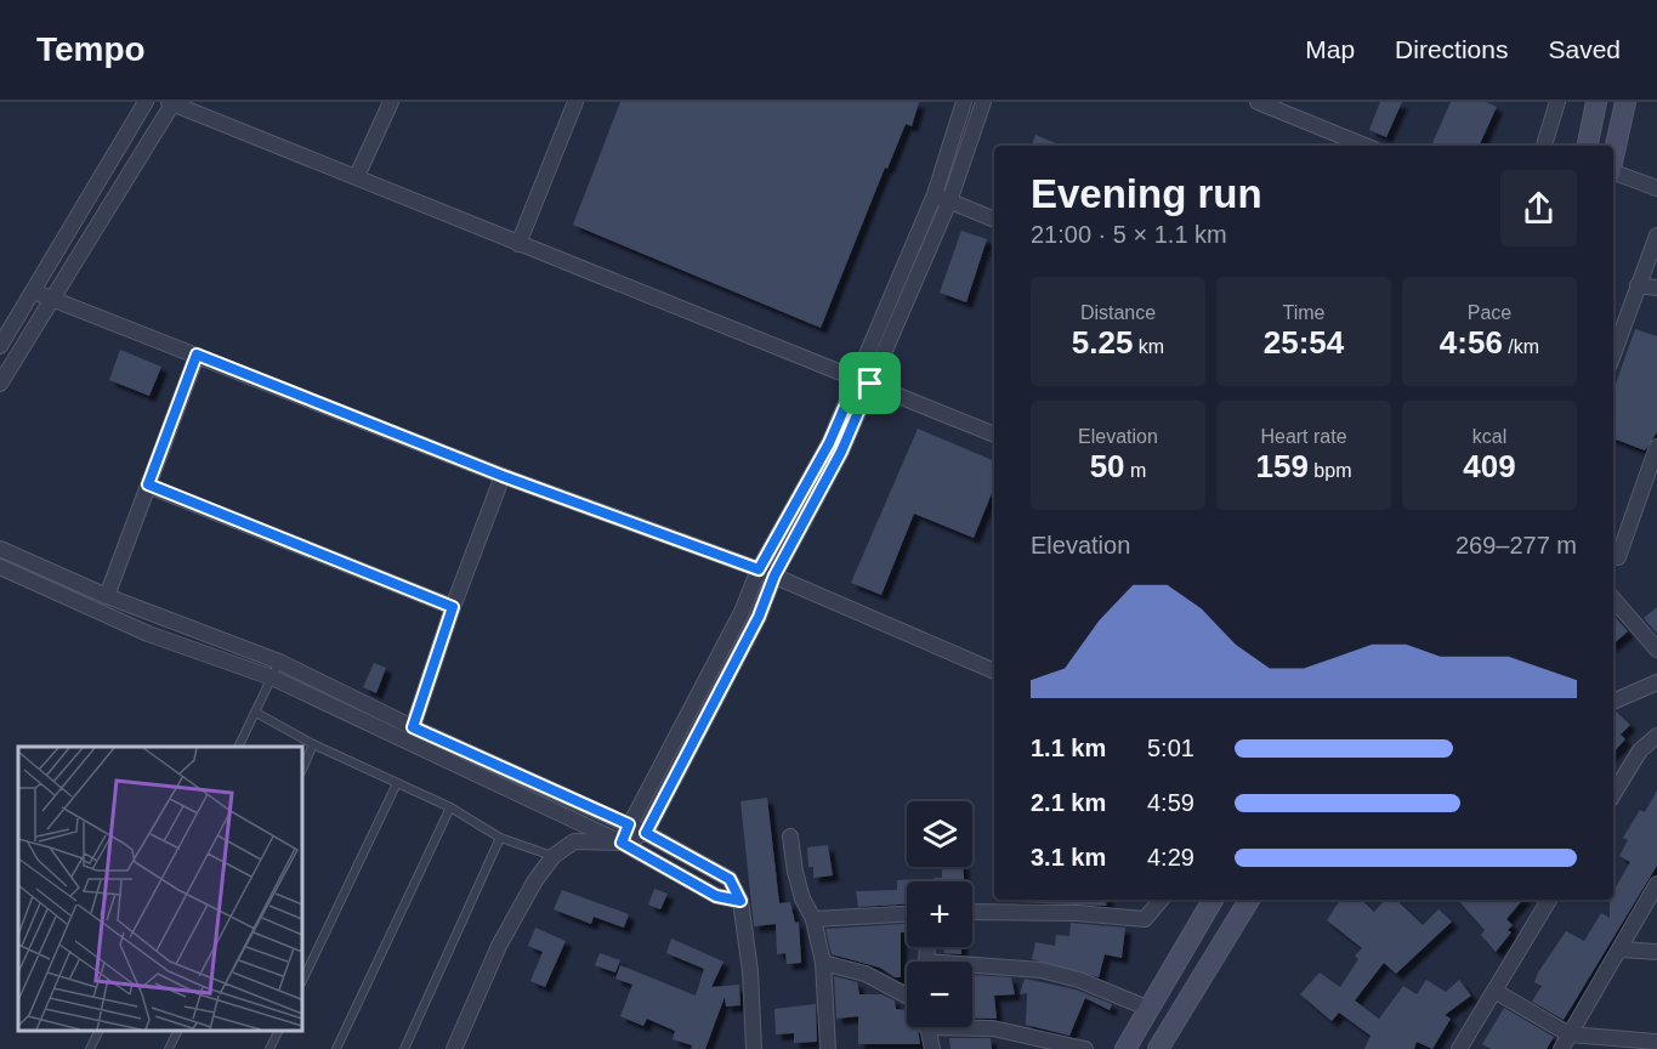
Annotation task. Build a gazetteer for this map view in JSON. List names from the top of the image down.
{
  "page": {
    "header": "Tempo",
    "nav": ["Map", "Directions", "Saved"],
    "heading": ["Evening run", "21:00 · 5 × 1.1 km"],
    "stats": [
      ["Distance", "5.25 km"],
      ["Time", "25:54"],
      ["Pace", "4:56 /km"],
      ["Elevation", "50 m"],
      ["Heart rate", "159 bpm"],
      ["kcal", "409"]
    ],
    "chart": ["Elevation", "269–277 m"],
    "list": [
      {
        "name": "1.1 km",
        "note": "5:01"
      },
      {
        "name": "2.1 km",
        "note": "4:59"
      },
      {
        "name": "3.1 km",
        "note": "4:29"
      }
    ],
    "map_buttons": ["+", "−"]
  }
}
